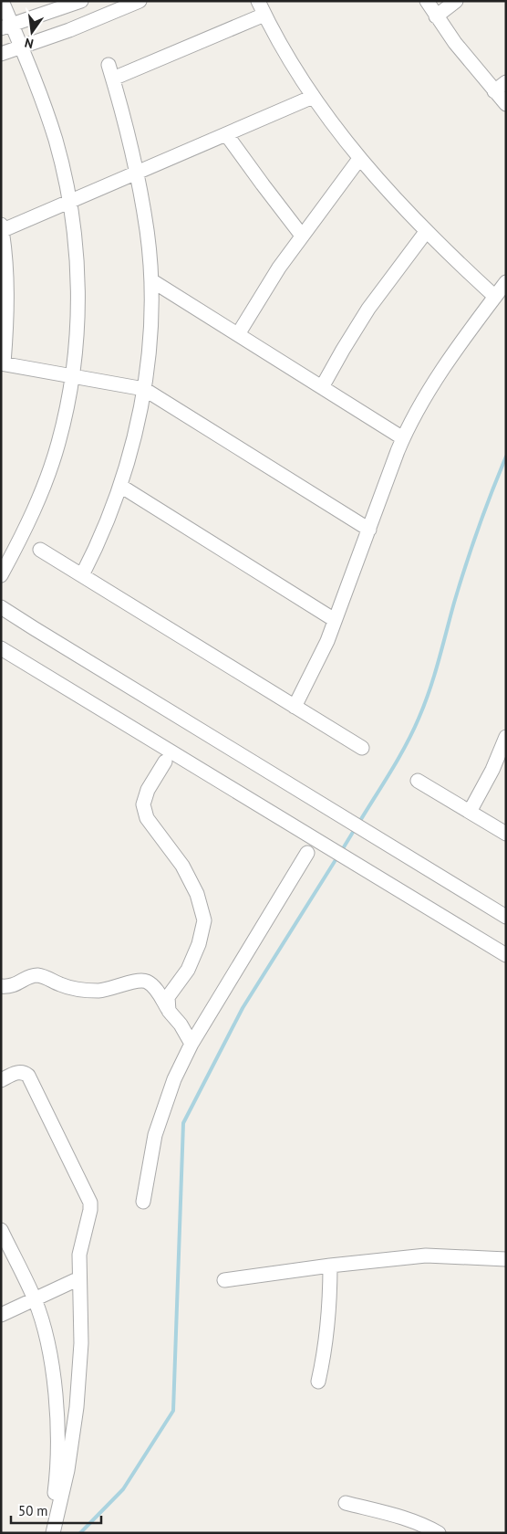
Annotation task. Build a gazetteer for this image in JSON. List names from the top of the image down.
{
  "scale_bar": "50 m",
  "north": "bottom"
}
